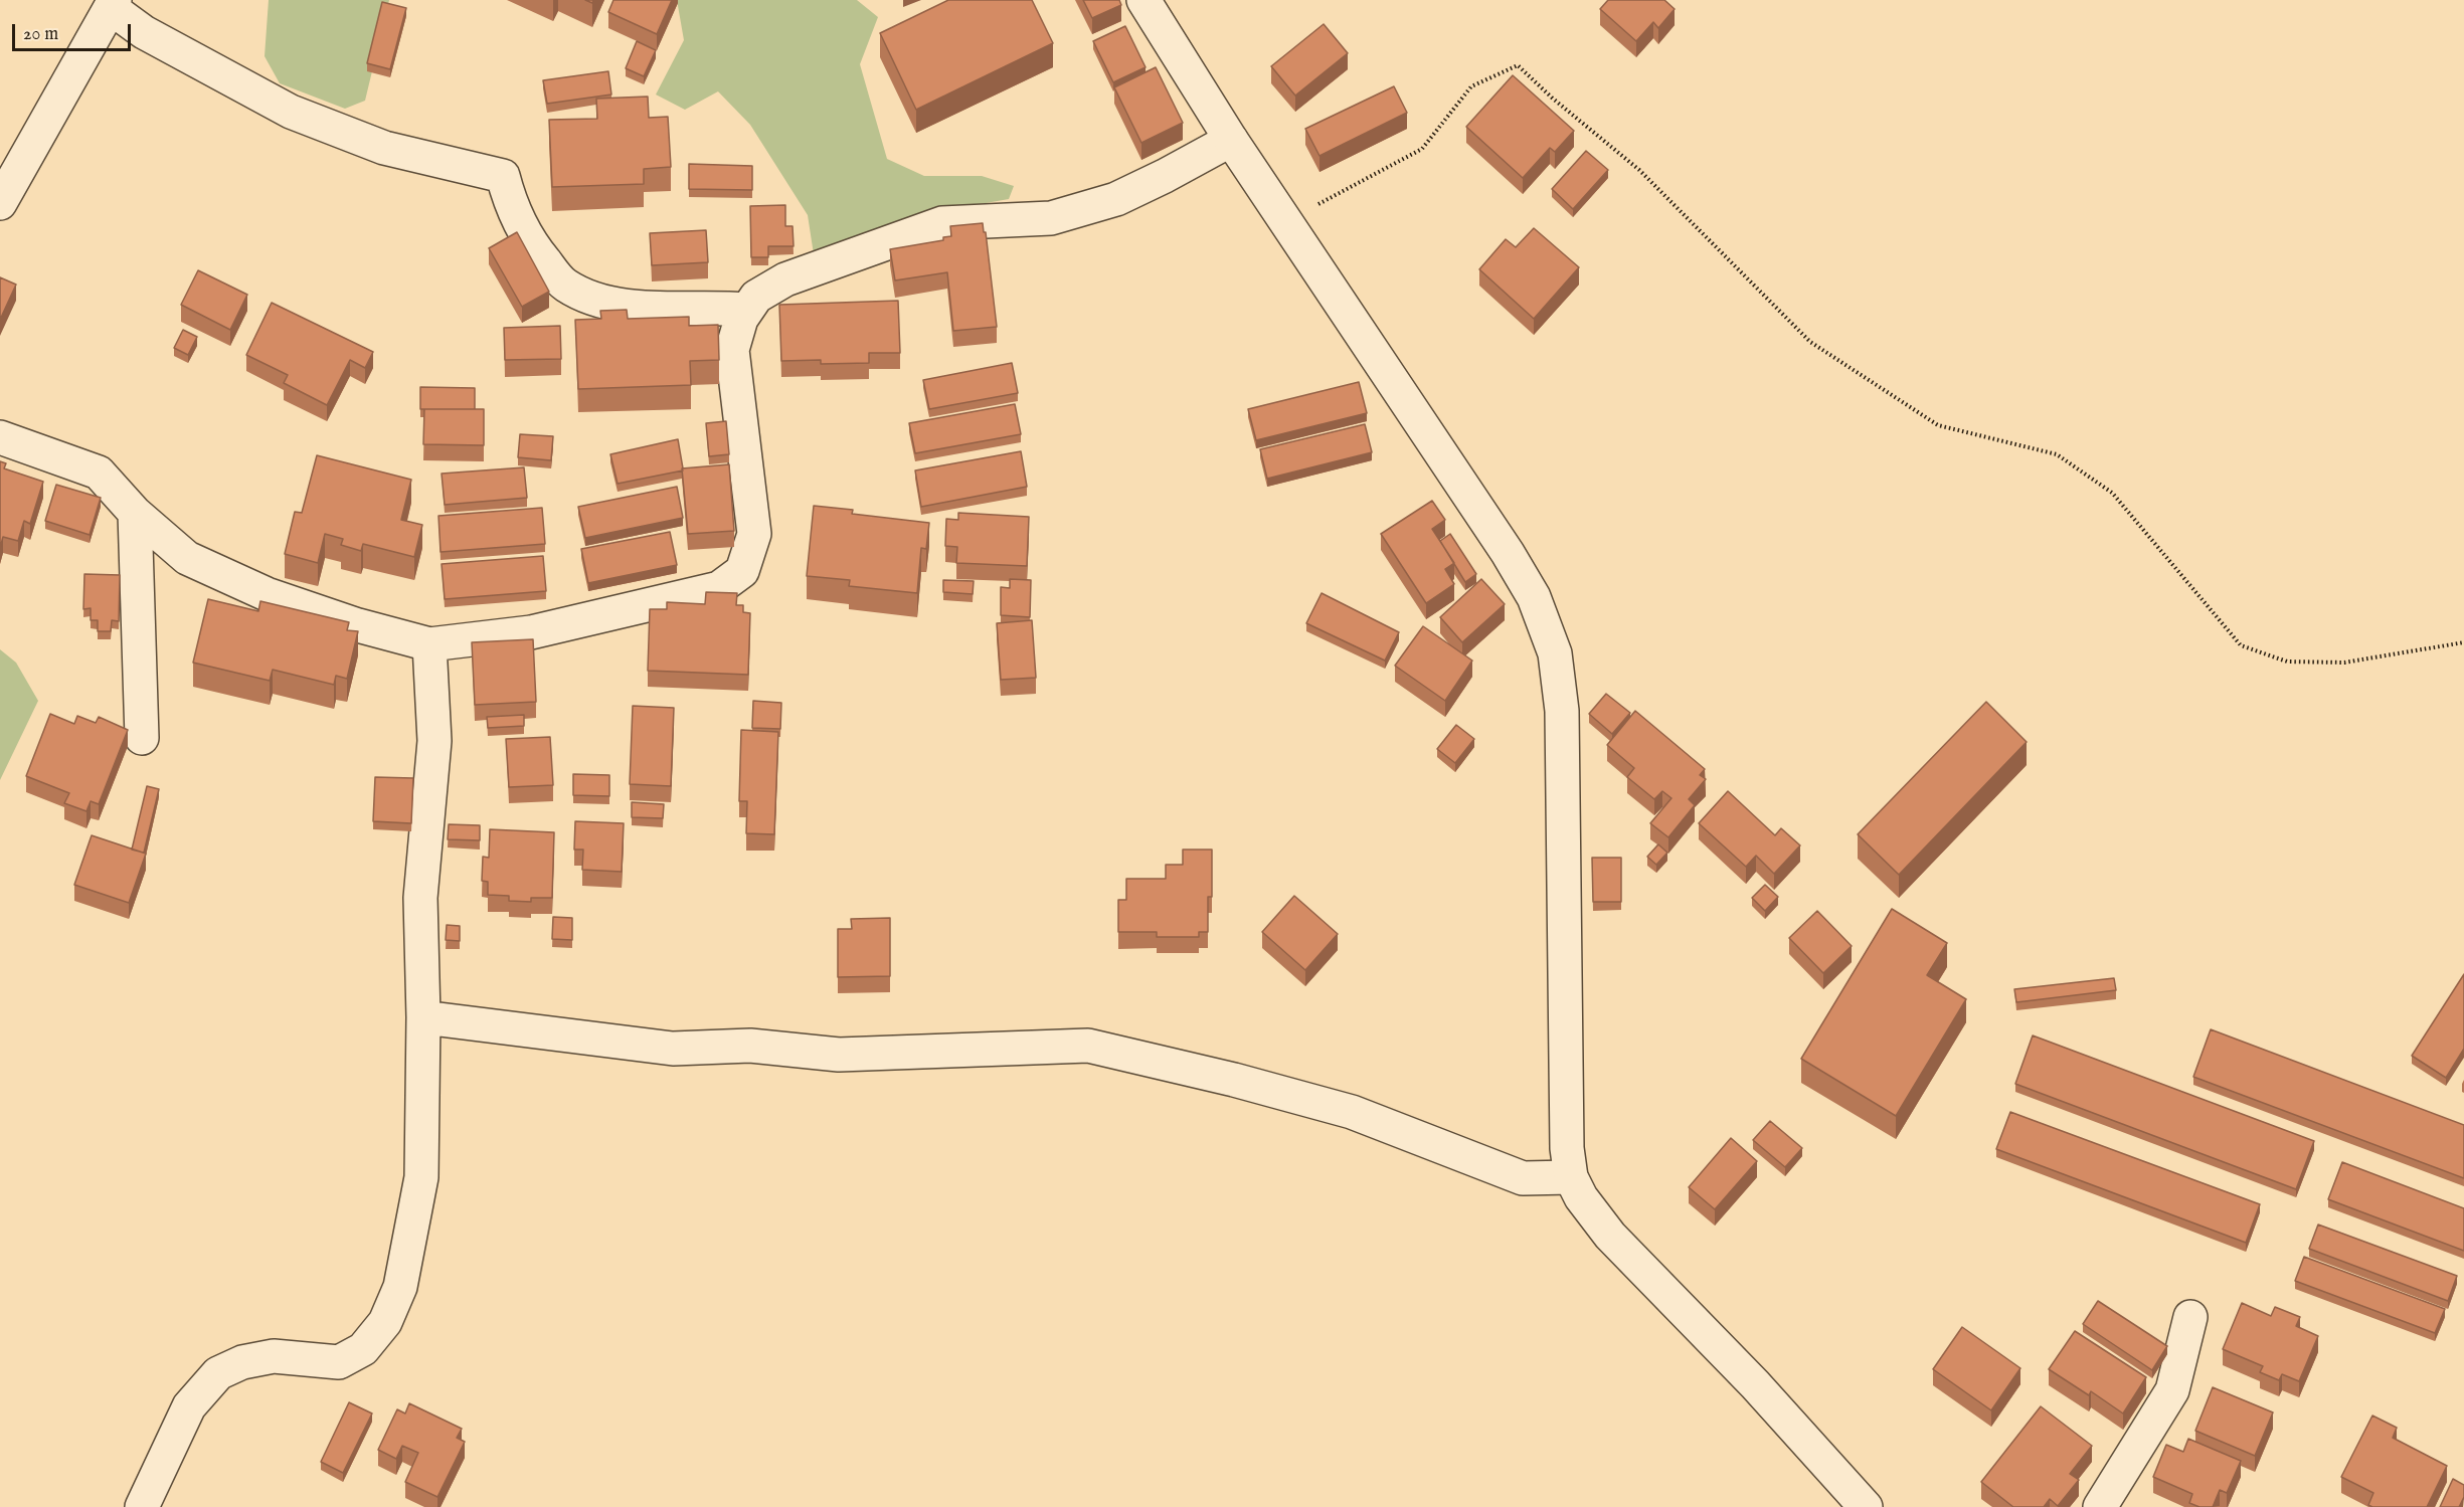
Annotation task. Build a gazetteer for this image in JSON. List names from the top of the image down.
{
  "scale_bar": "20 m"
}
